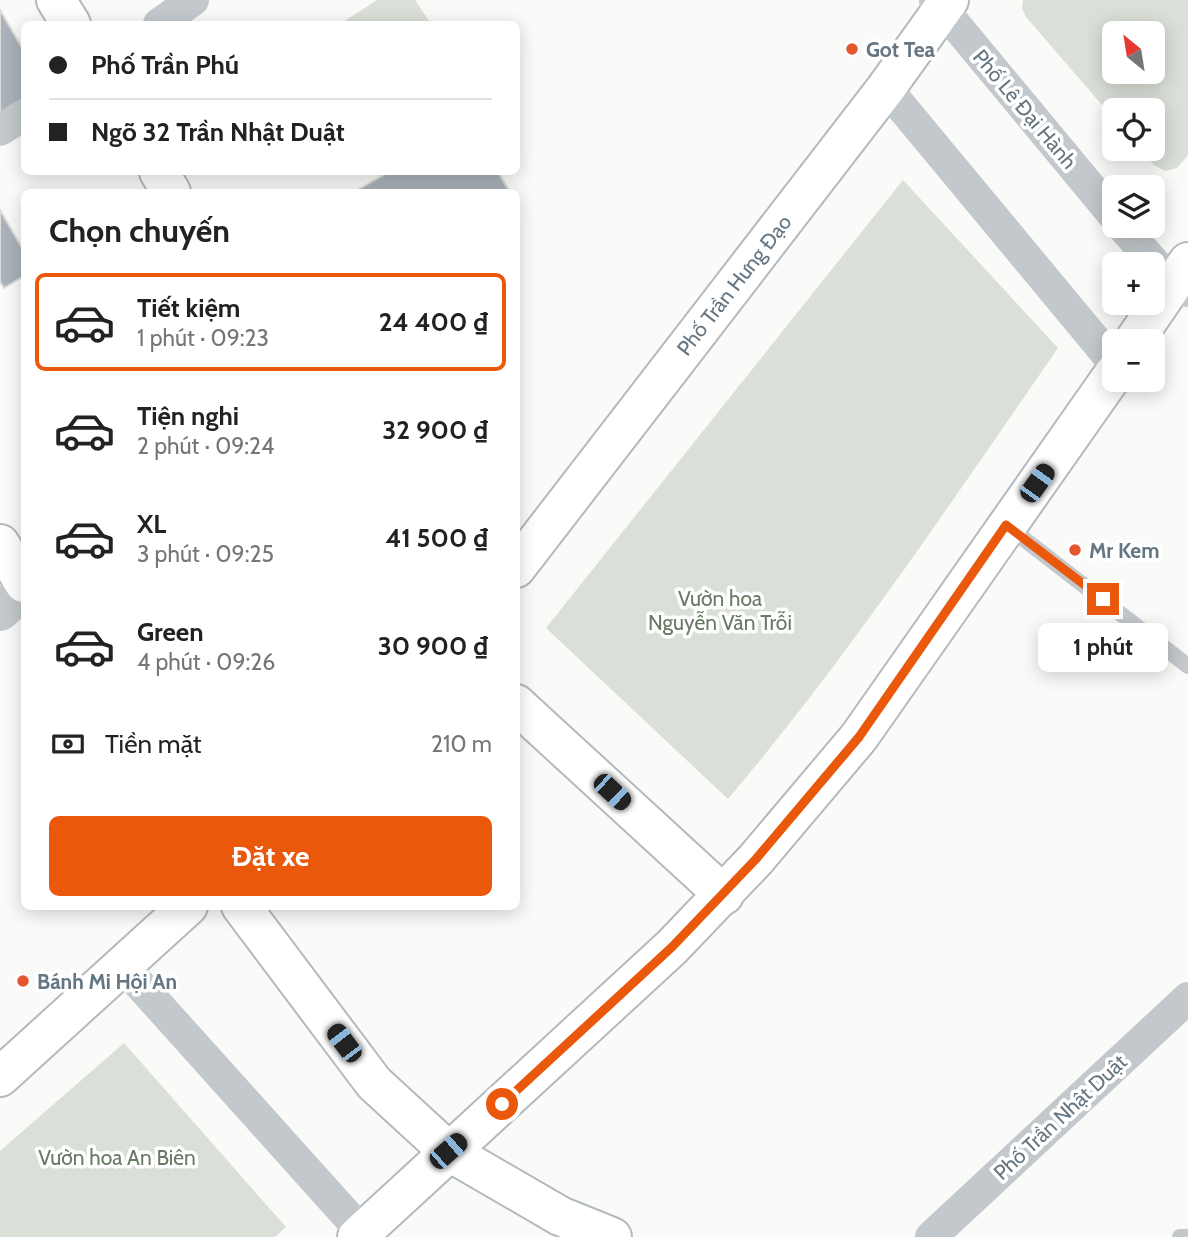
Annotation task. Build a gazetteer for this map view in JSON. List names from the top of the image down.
{
  "streets": {
    "main road": ["Phố Trần Hưng Đạo"],
    "street": ["Phố Lê Đại Hành", "Phố Trần Nhật Duật"]
  },
  "crossings": [
    ["Phố Lê Đại Hành", "Phố Trần Hưng Đạo"]
  ],
  "parks": ["Vườn hoa Nguyễn Văn Trỗi", "Vườn hoa An Biên"],
  "places": ["Got Tea", "Mr Kem", "Bánh Mi Hội An"],
  "north": "top left",
  "page": {
    "map_buttons": ["+", "−"],
    "banner": ["Phố Trần Phú", "Ngõ 32 Trần Nhật Duật"],
    "heading": "Chọn chuyến",
    "list": [
      {
        "name": "Tiết kiệm",
        "note": "1 phút · 09:23",
        "value": "24 400 ₫"
      },
      {
        "name": "Tiện nghi",
        "note": "2 phút · 09:24",
        "value": "32 900 ₫"
      },
      {
        "name": "XL",
        "note": "3 phút · 09:25",
        "value": "41 500 ₫"
      },
      {
        "name": "Green",
        "note": "4 phút · 09:26",
        "value": "30 900 ₫"
      }
    ],
    "bubble": "1 phút",
    "pay": ["Tiền mặt", "210 m"],
    "buttons": "Đặt xe"
  }
}
